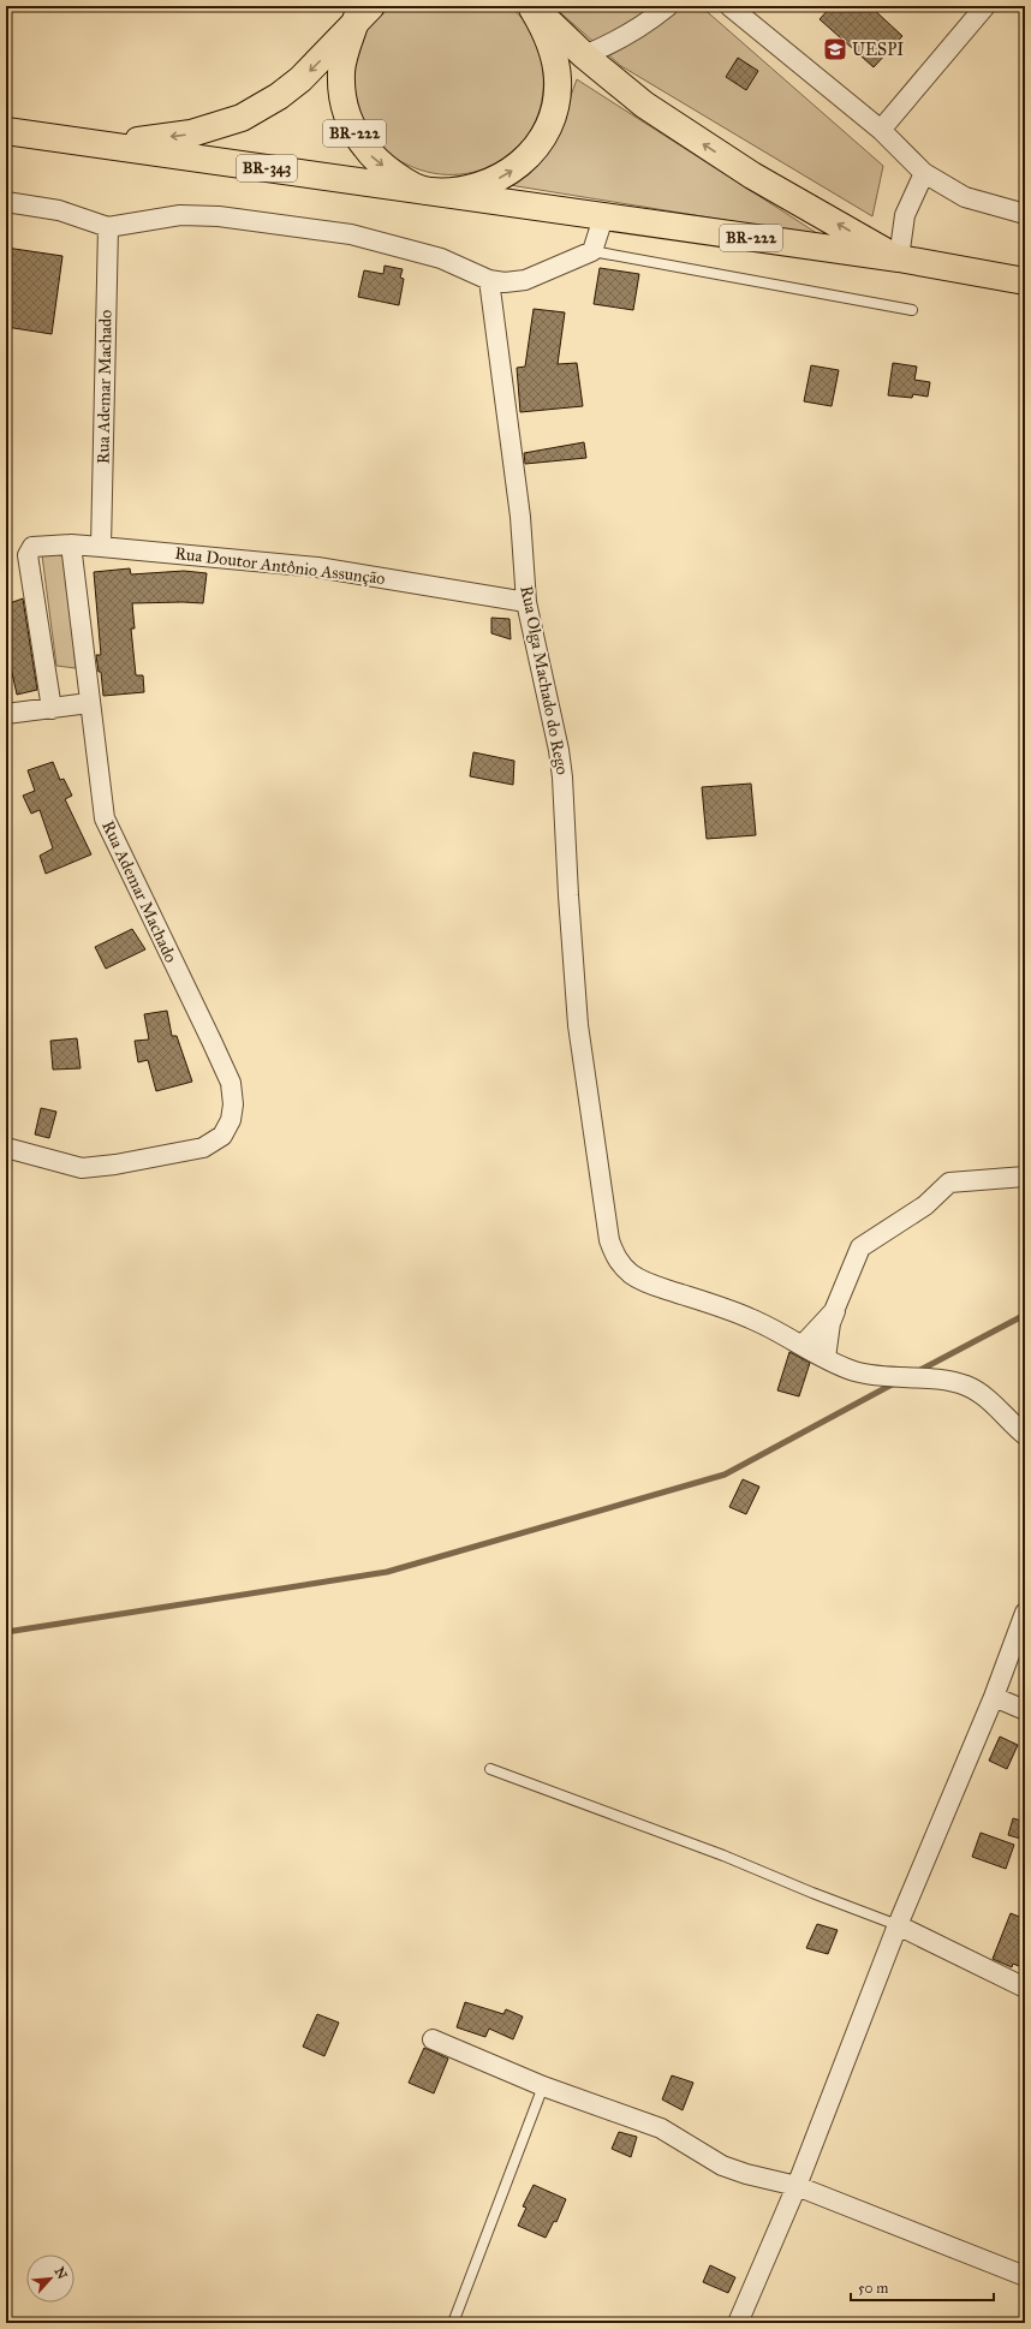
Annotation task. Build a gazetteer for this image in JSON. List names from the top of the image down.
{
  "streets": {
    "main road": ["BR-222", "BR-343"],
    "street": ["Rua Ademar Machado", "Rua Doutor Antônio Assunção", "Rua Olga Machado do Rego"]
  },
  "crossings": [
    ["BR-222", "BR-343"],
    ["Rua Ademar Machado", "Rua Doutor Antônio Assunção"],
    ["Rua Doutor Antônio Assunção", "Rua Olga Machado do Rego"]
  ],
  "places": {
    "school or university": ["UESPI"]
  },
  "scale_bar": "50 m",
  "north": "top right"
}
